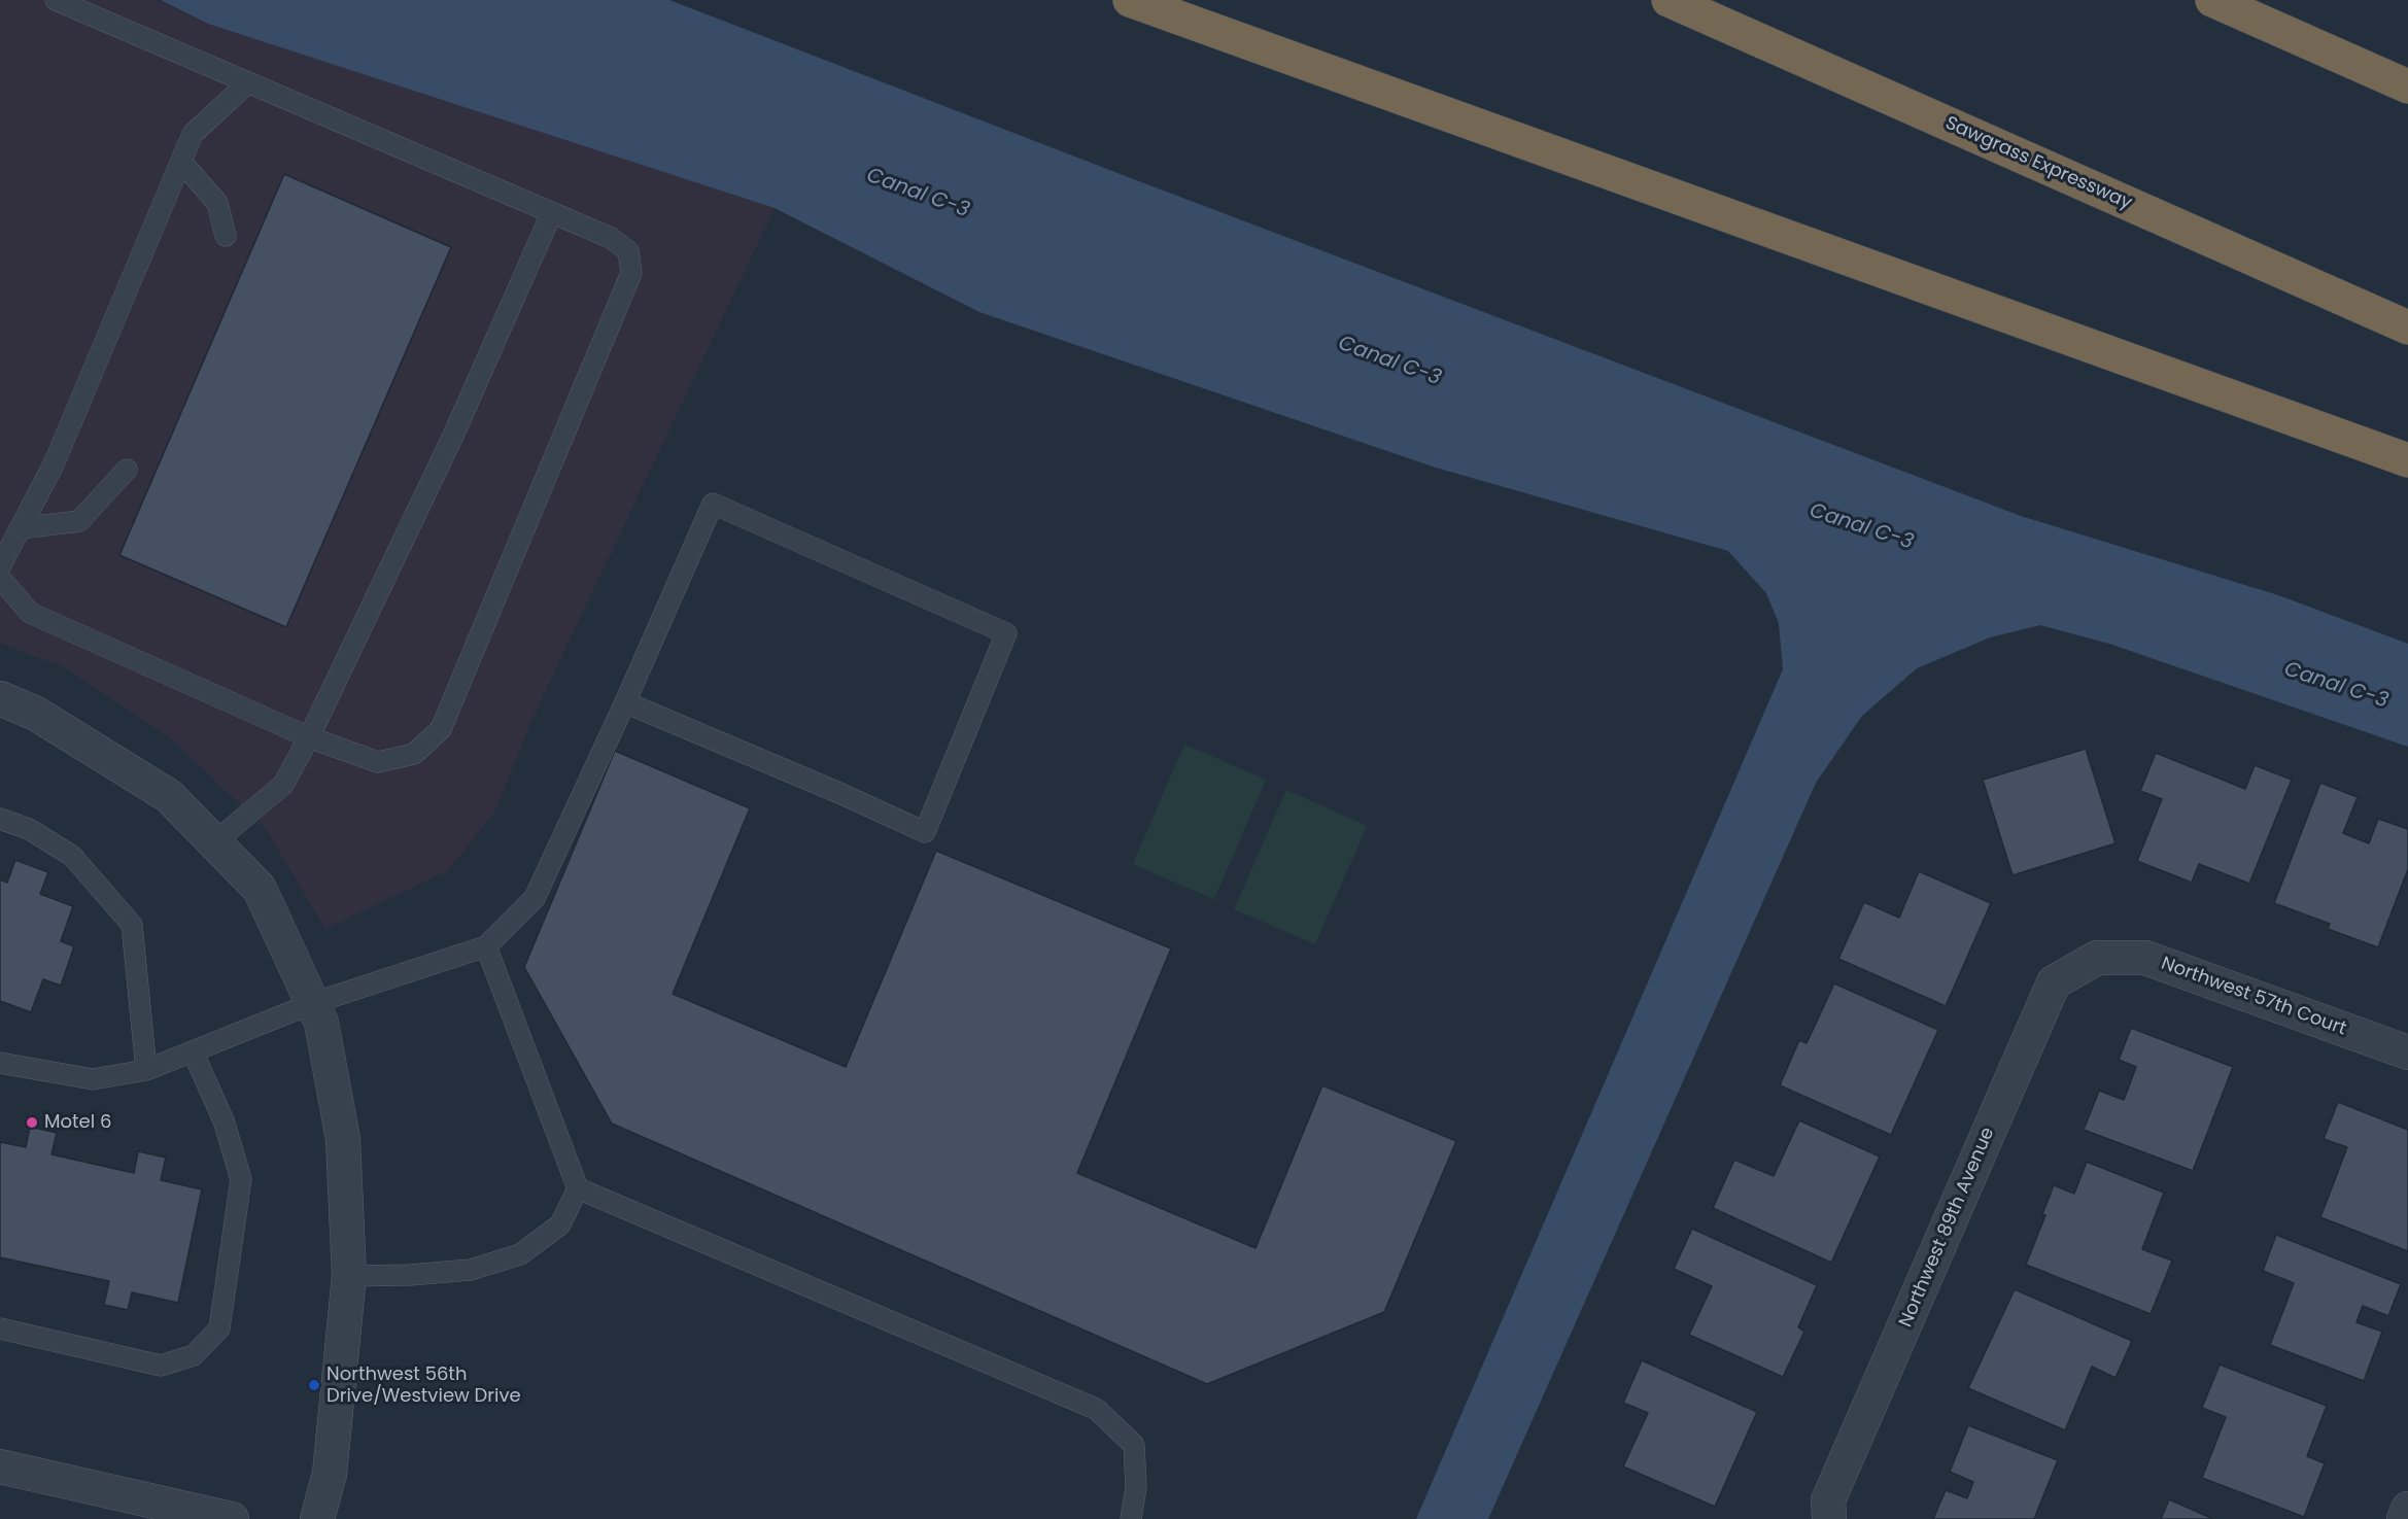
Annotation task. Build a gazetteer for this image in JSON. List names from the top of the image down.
{
  "streets": {
    "highway": ["Sawgrass Expressway"],
    "street": ["Northwest 57th Court", "Northwest 89th Avenue"]
  },
  "crossings": [
    ["Northwest 57th Court", "Northwest 89th Avenue"]
  ],
  "water": ["Canal C-3"],
  "places": ["Motel 6", "Northwest 56th Drive/Westview Drive"]
}
